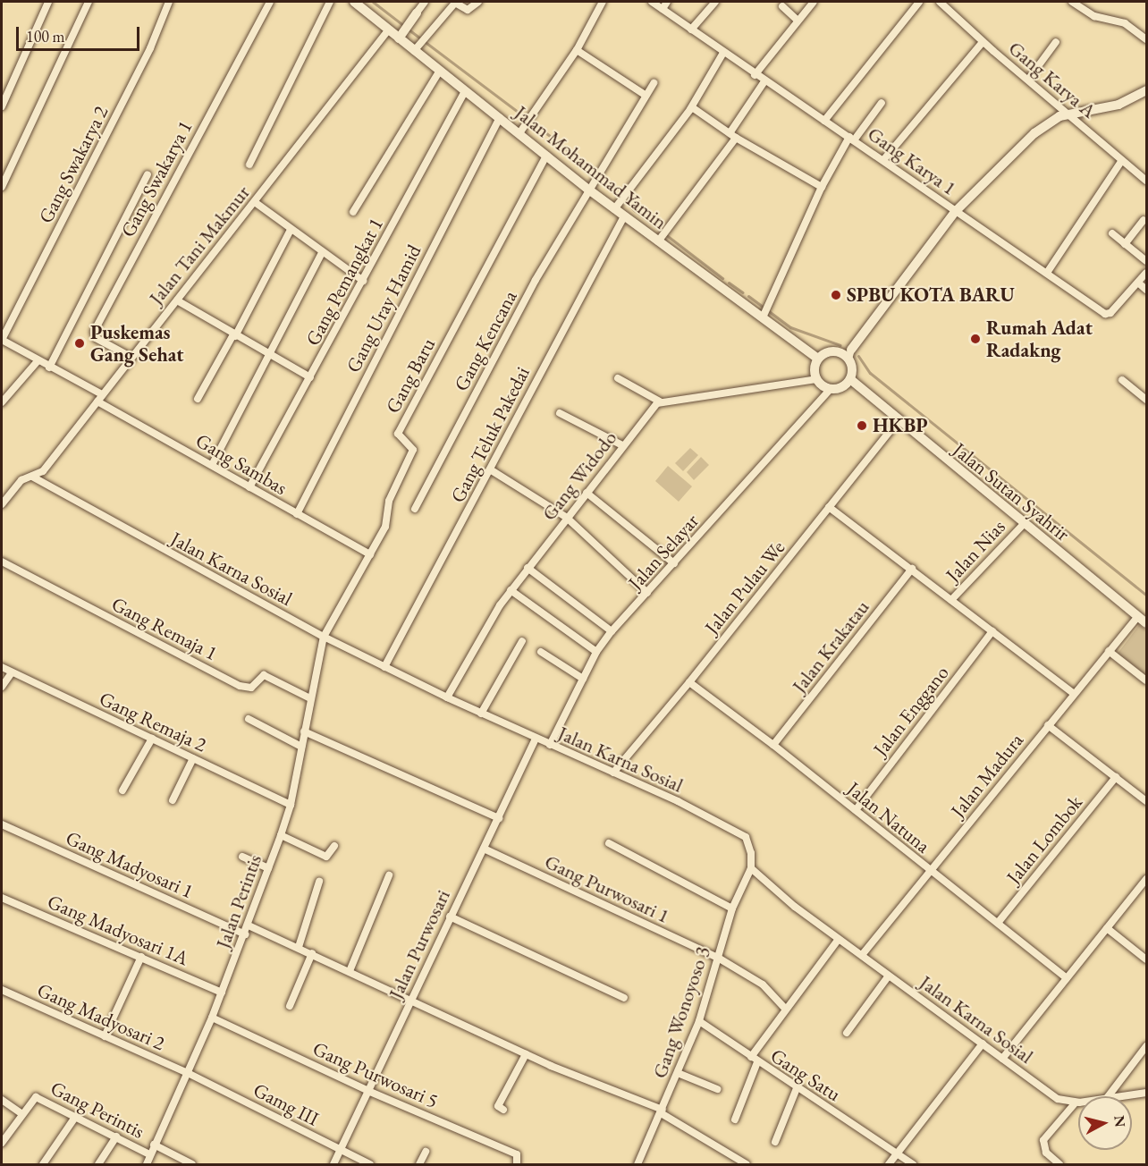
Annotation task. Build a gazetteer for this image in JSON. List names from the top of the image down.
{
  "streets": {
    "street": [
      "Gang Karya A",
      "Gang Karya 1",
      "Gang Swakarya 2",
      "Jalan Mohammad Yamin",
      "Gang Swakarya 1",
      "Jalan Tani Makmur",
      "Gang Pemangkat 1",
      "Gang Uray Hamid",
      "Gang Kencana",
      "Gang Baru",
      "Gang Teluk Pakedai",
      "Gang Sambas",
      "Gang Widodo",
      "Jalan Sutan Syahrir",
      "Jalan Nias",
      "Jalan Selayar",
      "Jalan Karna Sosial",
      "Jalan Pulau We",
      "Gang Remaja 1",
      "Jalan Krakatau",
      "Jalan Enggano",
      "Gang Remaja 2",
      "Jalan Madura",
      "Jalan Natuna",
      "Jalan Lombok",
      "Gang Madyosari 1",
      "Gang Purwosari 1",
      "Jalan Perintis",
      "Gang Madyosari 1A",
      "Jalan Purwosari",
      "Gang Wonoyoso 3",
      "Gang Madyosari 2",
      "Gang Purwosari 5",
      "Gang Satu",
      "Gamg III",
      "Gang Perintis"
    ]
  },
  "crossings": [
    ["Gang Swakarya 2", "Gang Sambas"],
    ["Jalan Mohammad Yamin", "Jalan Tani Makmur"],
    ["Jalan Mohammad Yamin", "Gang Pemangkat 1"],
    ["Jalan Mohammad Yamin", "Gang Uray Hamid"],
    ["Jalan Mohammad Yamin", "Gang Kencana"],
    ["Jalan Mohammad Yamin", "Gang Baru"],
    ["Jalan Mohammad Yamin", "Gang Teluk Pakedai"],
    ["Jalan Mohammad Yamin", "Jalan Sutan Syahrir"],
    ["Jalan Mohammad Yamin", "Jalan Selayar"],
    ["Gang Swakarya 1", "Jalan Tani Makmur"],
    ["Jalan Tani Makmur", "Gang Sambas"],
    ["Jalan Tani Makmur", "Jalan Karna Sosial"],
    ["Gang Pemangkat 1", "Gang Sambas"],
    ["Gang Uray Hamid", "Gang Sambas"],
    ["Gang Baru", "Gang Sambas"],
    ["Gang Baru", "Jalan Karna Sosial"],
    ["Gang Baru", "Jalan Perintis"],
    ["Gang Teluk Pakedai", "Jalan Karna Sosial"],
    ["Gang Widodo", "Jalan Karna Sosial"],
    ["Jalan Sutan Syahrir", "Jalan Nias"],
    ["Jalan Sutan Syahrir", "Jalan Selayar"],
    ["Jalan Sutan Syahrir", "Jalan Pulau We"],
    ["Jalan Sutan Syahrir", "Jalan Madura"],
    ["Jalan Selayar", "Jalan Karna Sosial"],
    ["Jalan Karna Sosial", "Jalan Pulau We"],
    ["Jalan Karna Sosial", "Jalan Madura"],
    ["Jalan Karna Sosial", "Jalan Perintis"],
    ["Jalan Karna Sosial", "Jalan Purwosari"],
    ["Jalan Karna Sosial", "Gang Wonoyoso 3"],
    ["Jalan Pulau We", "Jalan Natuna"],
    ["Gang Remaja 1", "Jalan Perintis"],
    ["Jalan Krakatau", "Jalan Natuna"],
    ["Jalan Enggano", "Jalan Natuna"],
    ["Gang Remaja 2", "Jalan Perintis"],
    ["Jalan Madura", "Jalan Natuna"],
    ["Jalan Natuna", "Jalan Lombok"],
    ["Gang Madyosari 1", "Jalan Perintis"],
    ["Gang Purwosari 1", "Jalan Purwosari"],
    ["Gang Purwosari 1", "Gang Wonoyoso 3"],
    ["Jalan Perintis", "Gang Madyosari 1A"],
    ["Jalan Perintis", "Gang Madyosari 2"],
    ["Jalan Perintis", "Gang Purwosari 5"],
    ["Jalan Perintis", "Gamg III"],
    ["Jalan Perintis", "Gang Perintis"],
    ["Jalan Purwosari", "Gang Purwosari 5"],
    ["Jalan Purwosari", "Gamg III"],
    ["Gang Wonoyoso 3", "Gang Satu"],
    ["Gang Madyosari 2", "Gamg III"]
  ],
  "places": [
    "SPBU KOTA BARU",
    "Rumah Adat Radakng",
    "Puskemas Gang Sehat",
    "HKBP"
  ],
  "scale_bar": "100 m",
  "north": "right"
}
